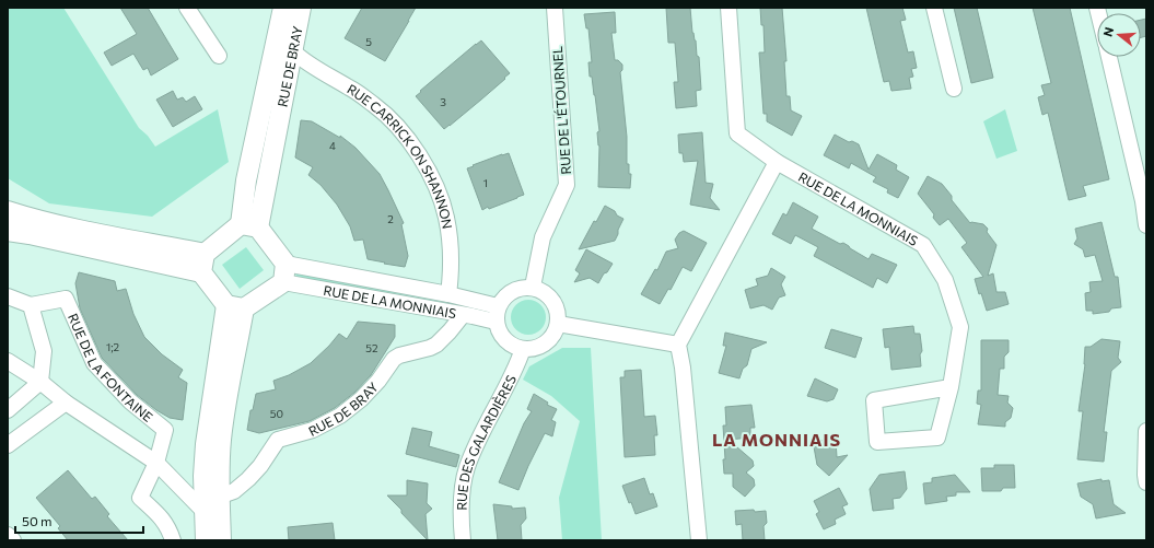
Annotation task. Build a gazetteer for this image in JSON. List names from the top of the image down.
{
  "streets": {
    "street": [
      "RUE DE BRAY",
      "RUE DE L'ÉTOURNEL",
      "RUE CARRICK ON SHANNON",
      "RUE DE LA MONNIAIS",
      "RUE DE LA FONTAINE",
      "RUE DES GALARDIÈRES"
    ]
  },
  "crossings": [
    ["RUE DE BRAY", "RUE CARRICK ON SHANNON"],
    ["RUE DE BRAY", "RUE DE LA MONNIAIS"],
    ["RUE DE L'ÉTOURNEL", "RUE DE LA MONNIAIS"],
    ["RUE DE L'ÉTOURNEL", "RUE DES GALARDIÈRES"],
    ["RUE CARRICK ON SHANNON", "RUE DE LA MONNIAIS"],
    ["RUE DE LA MONNIAIS", "RUE DES GALARDIÈRES"]
  ],
  "districts": ["LA MONNIAIS"],
  "house_numbers": [
    "5",
    "3",
    "4",
    "1",
    "2",
    "1;2",
    "52",
    "50"
  ],
  "scale_bar": "50 m",
  "north": "left"
}
